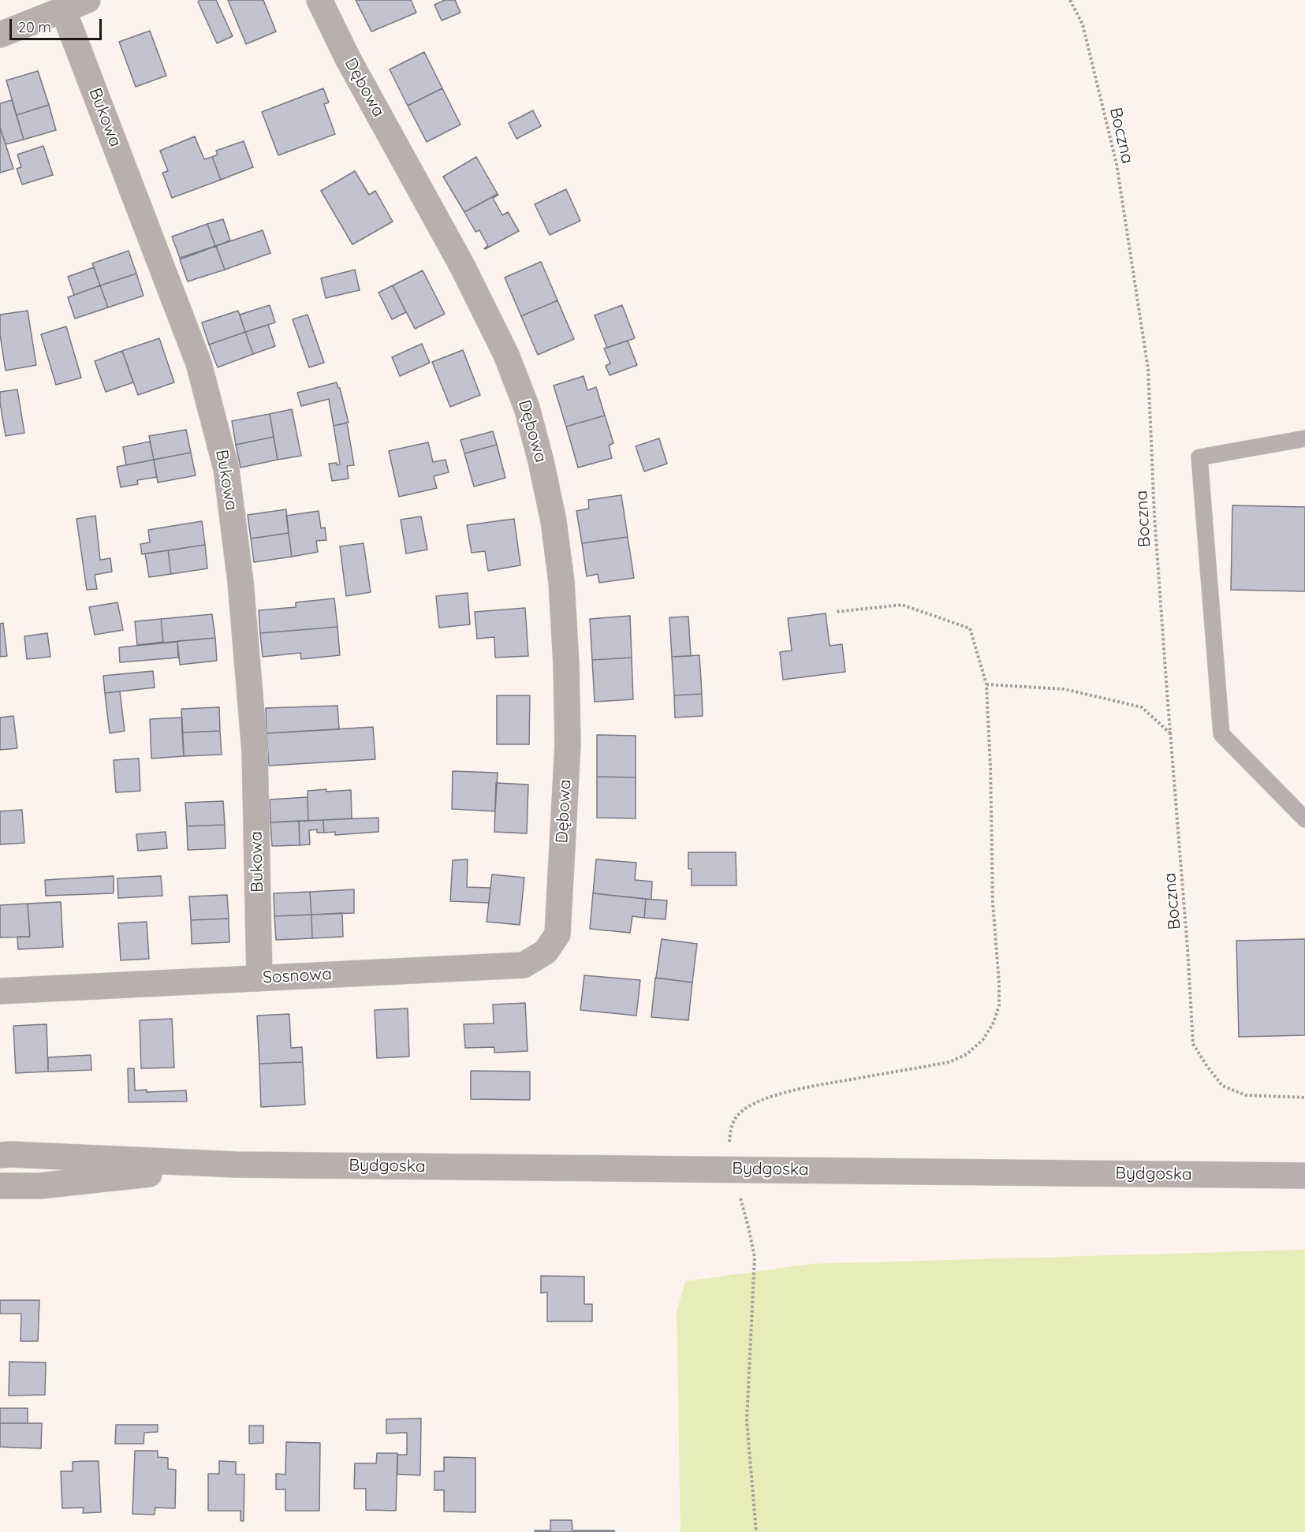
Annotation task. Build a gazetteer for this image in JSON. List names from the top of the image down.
{
  "streets": {
    "street": [
      "Dębowa",
      "Bukowa",
      "Sosnowa",
      "Bydgoska"
    ],
    "path": ["Boczna"]
  },
  "crossings": [
    ["Dębowa", "Sosnowa"],
    ["Bukowa", "Sosnowa"]
  ],
  "scale_bar": "20 m"
}
